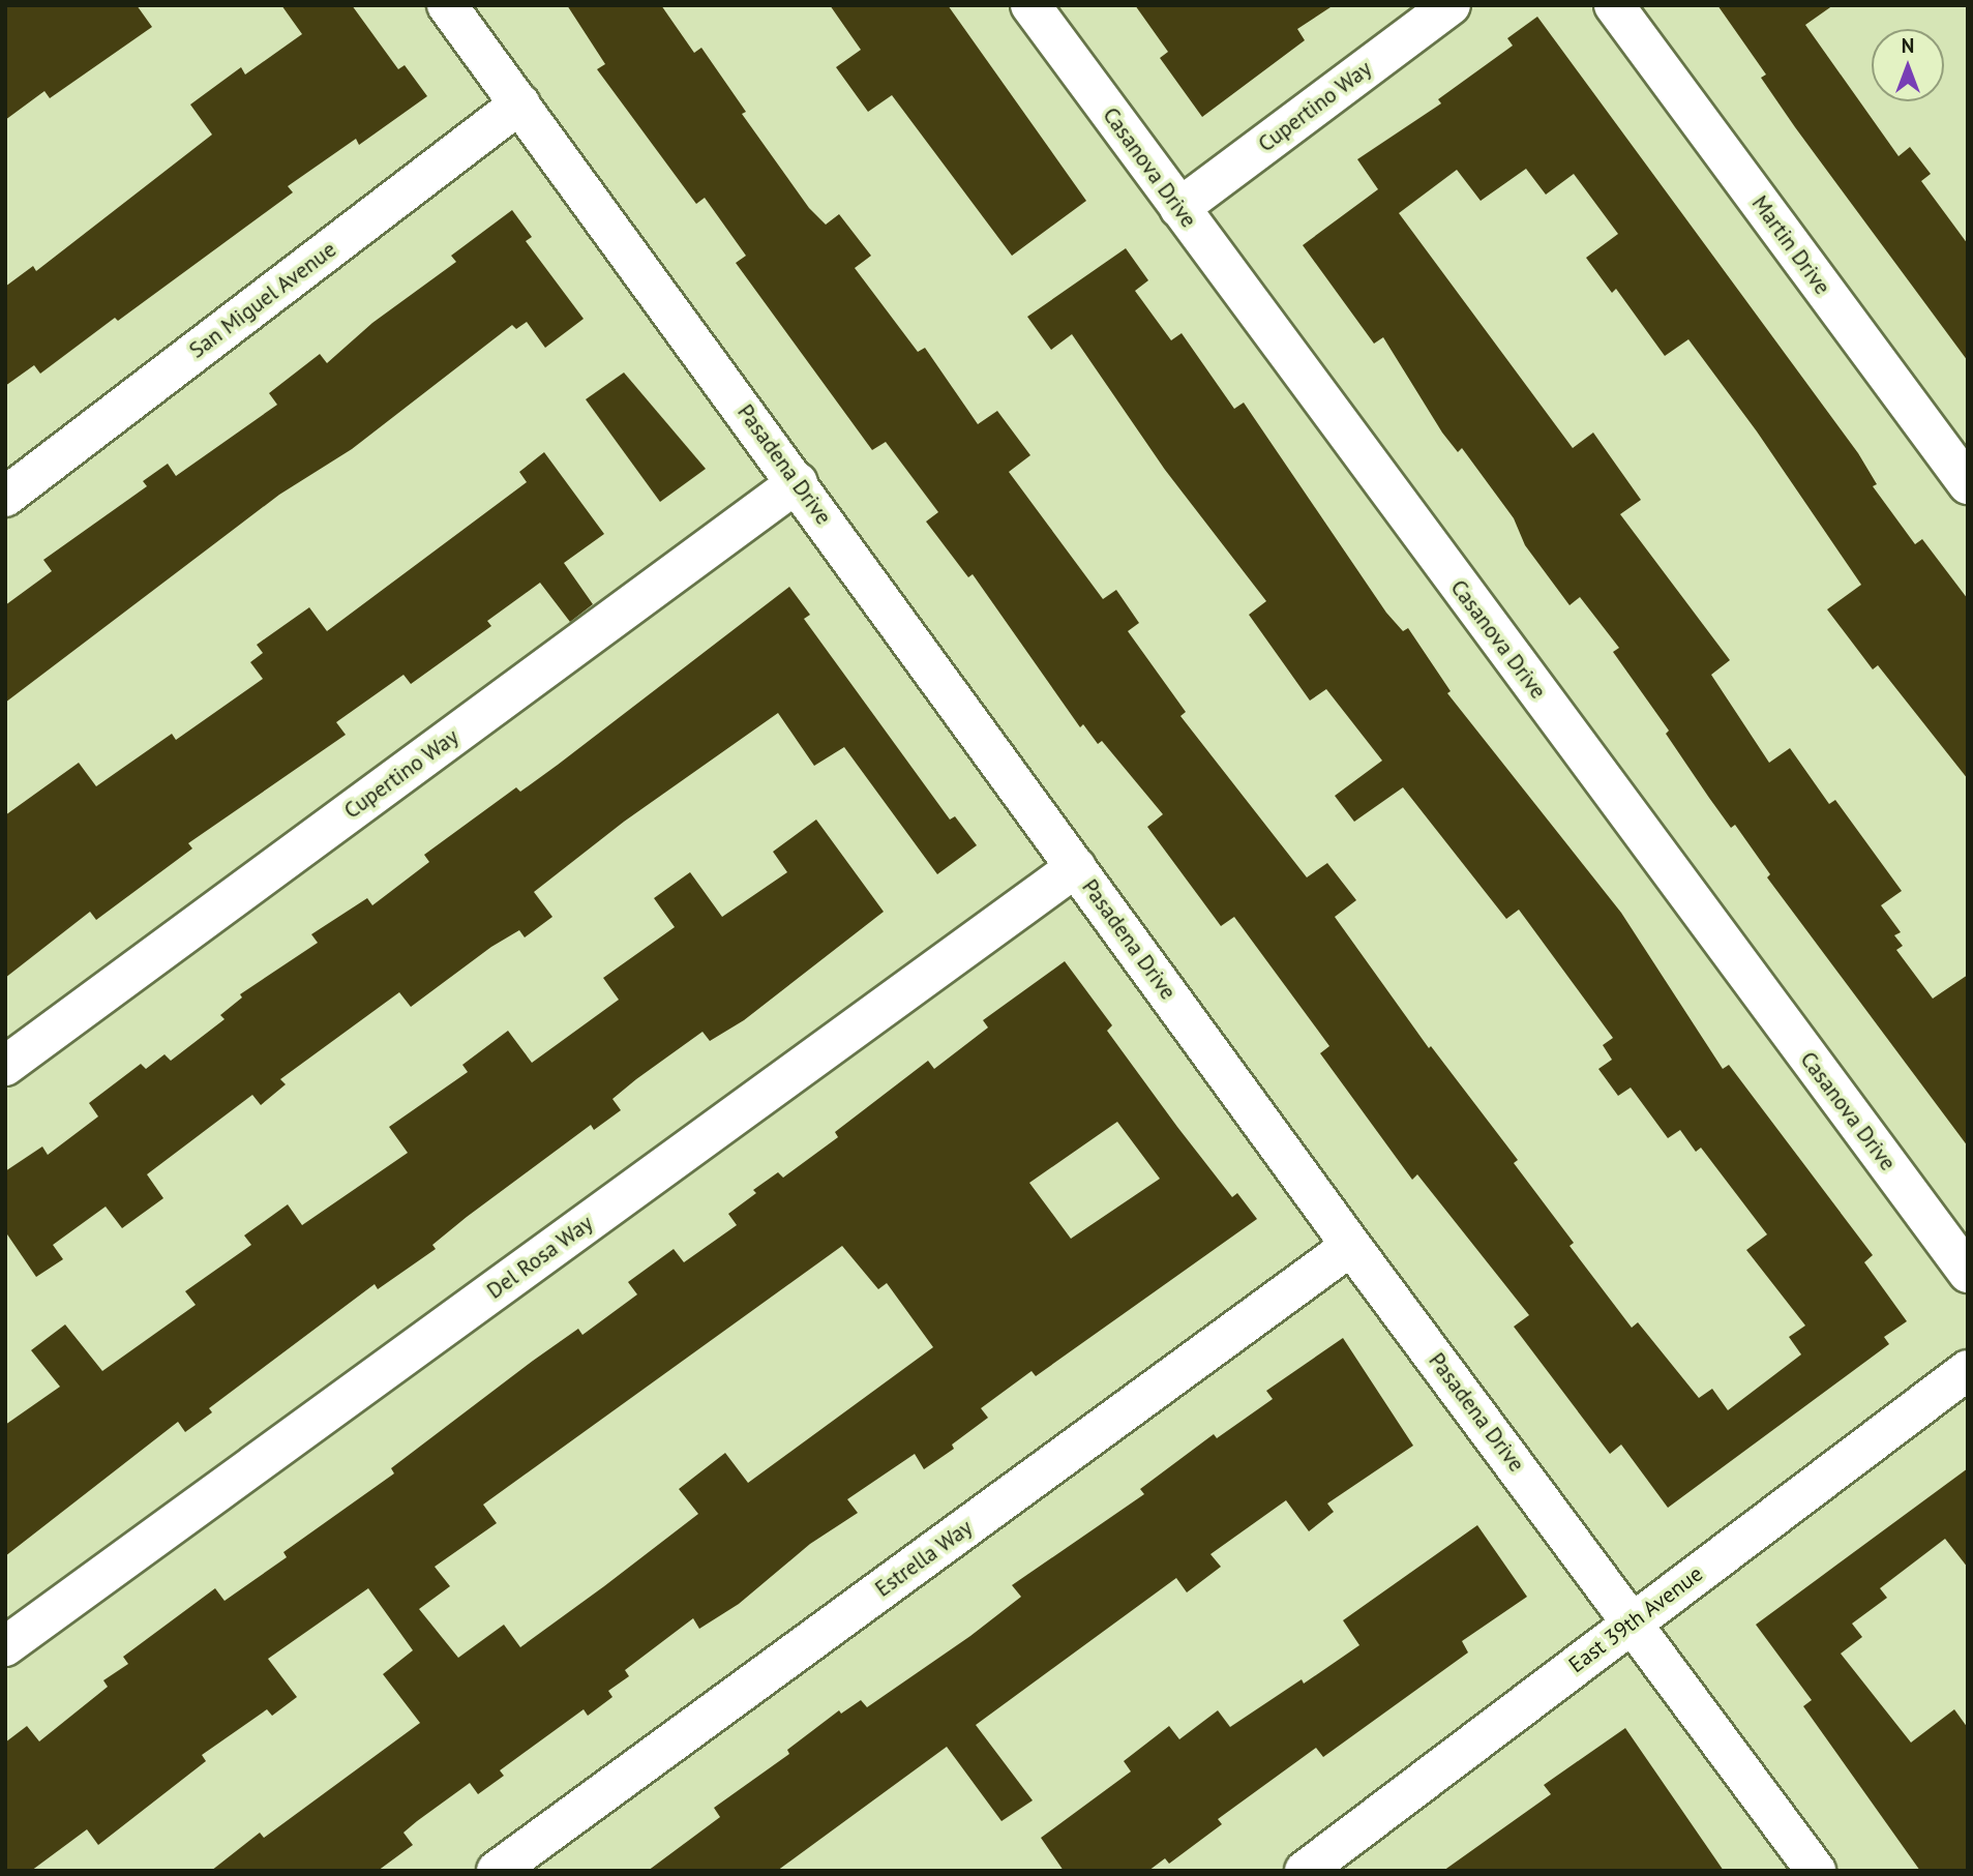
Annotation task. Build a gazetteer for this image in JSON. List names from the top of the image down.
{
  "streets": {
    "street": [
      "Cupertino Way",
      "Casanova Drive",
      "Martin Drive",
      "San Miguel Avenue",
      "Pasadena Drive",
      "Del Rosa Way",
      "Estrella Way",
      "East 39th Avenue"
    ]
  },
  "crossings": [
    ["Cupertino Way", "Casanova Drive"],
    ["Cupertino Way", "Pasadena Drive"],
    ["San Miguel Avenue", "Pasadena Drive"],
    ["Pasadena Drive", "Del Rosa Way"],
    ["Pasadena Drive", "Estrella Way"],
    ["Pasadena Drive", "East 39th Avenue"]
  ],
  "north": "top"
}
